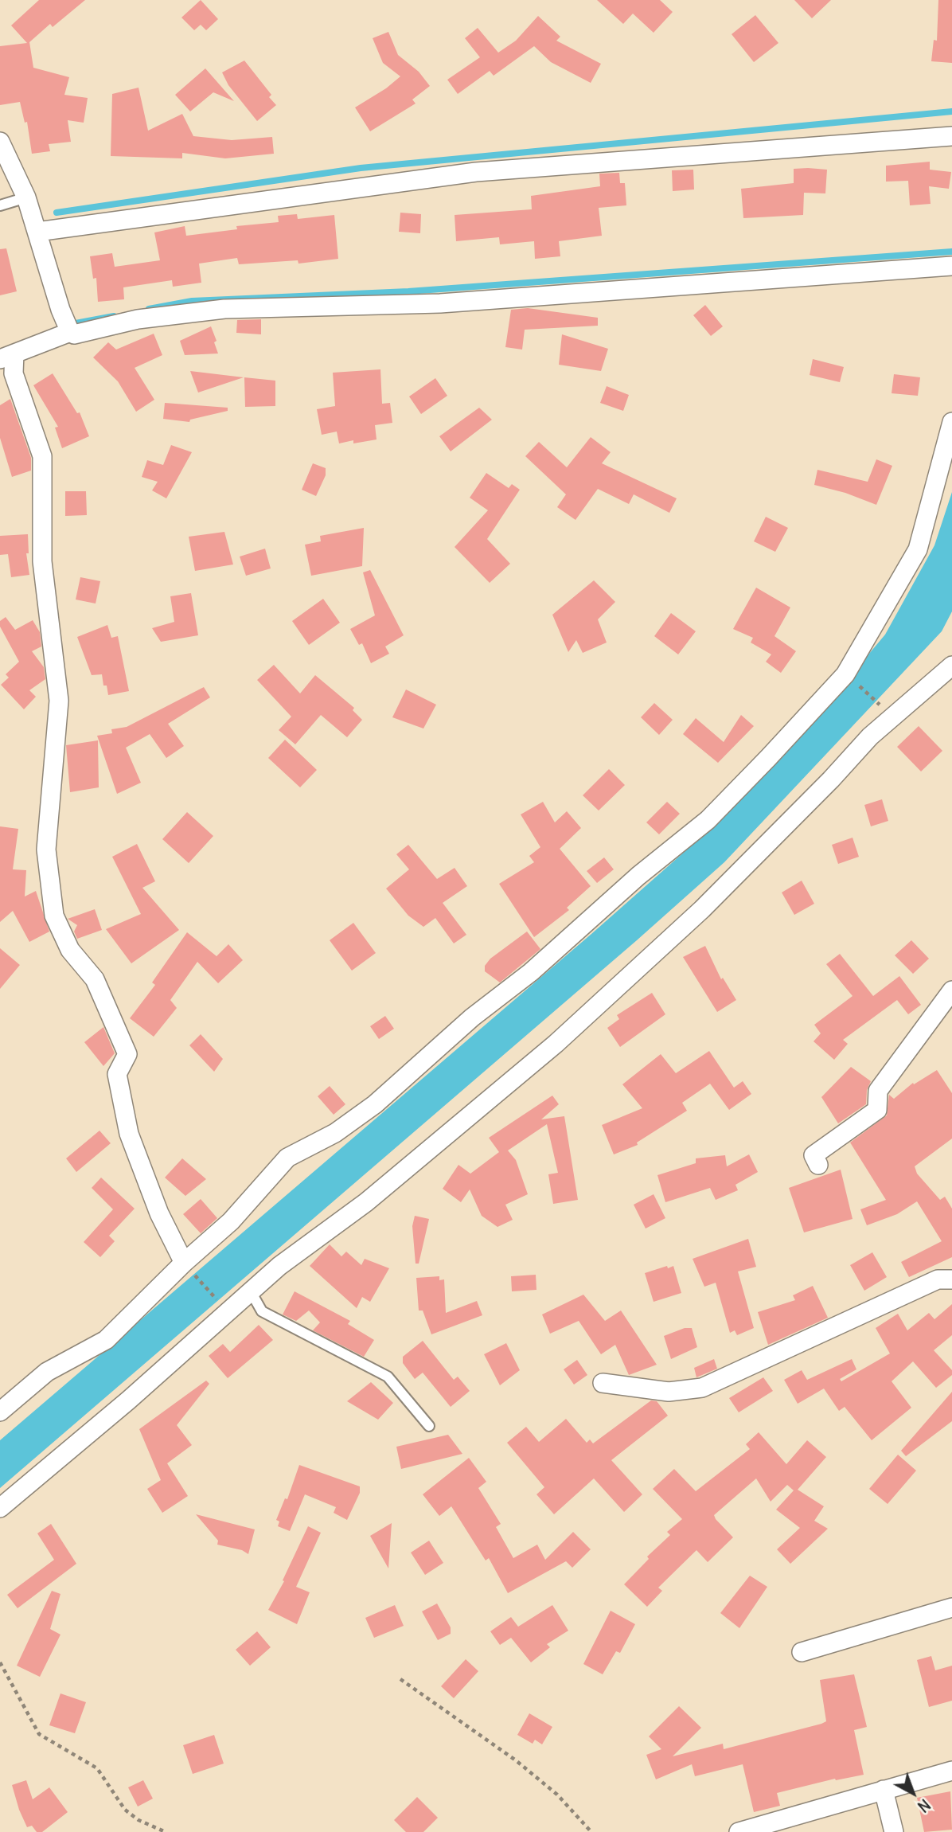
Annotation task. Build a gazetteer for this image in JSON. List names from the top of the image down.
{
  "north": "bottom right"
}
